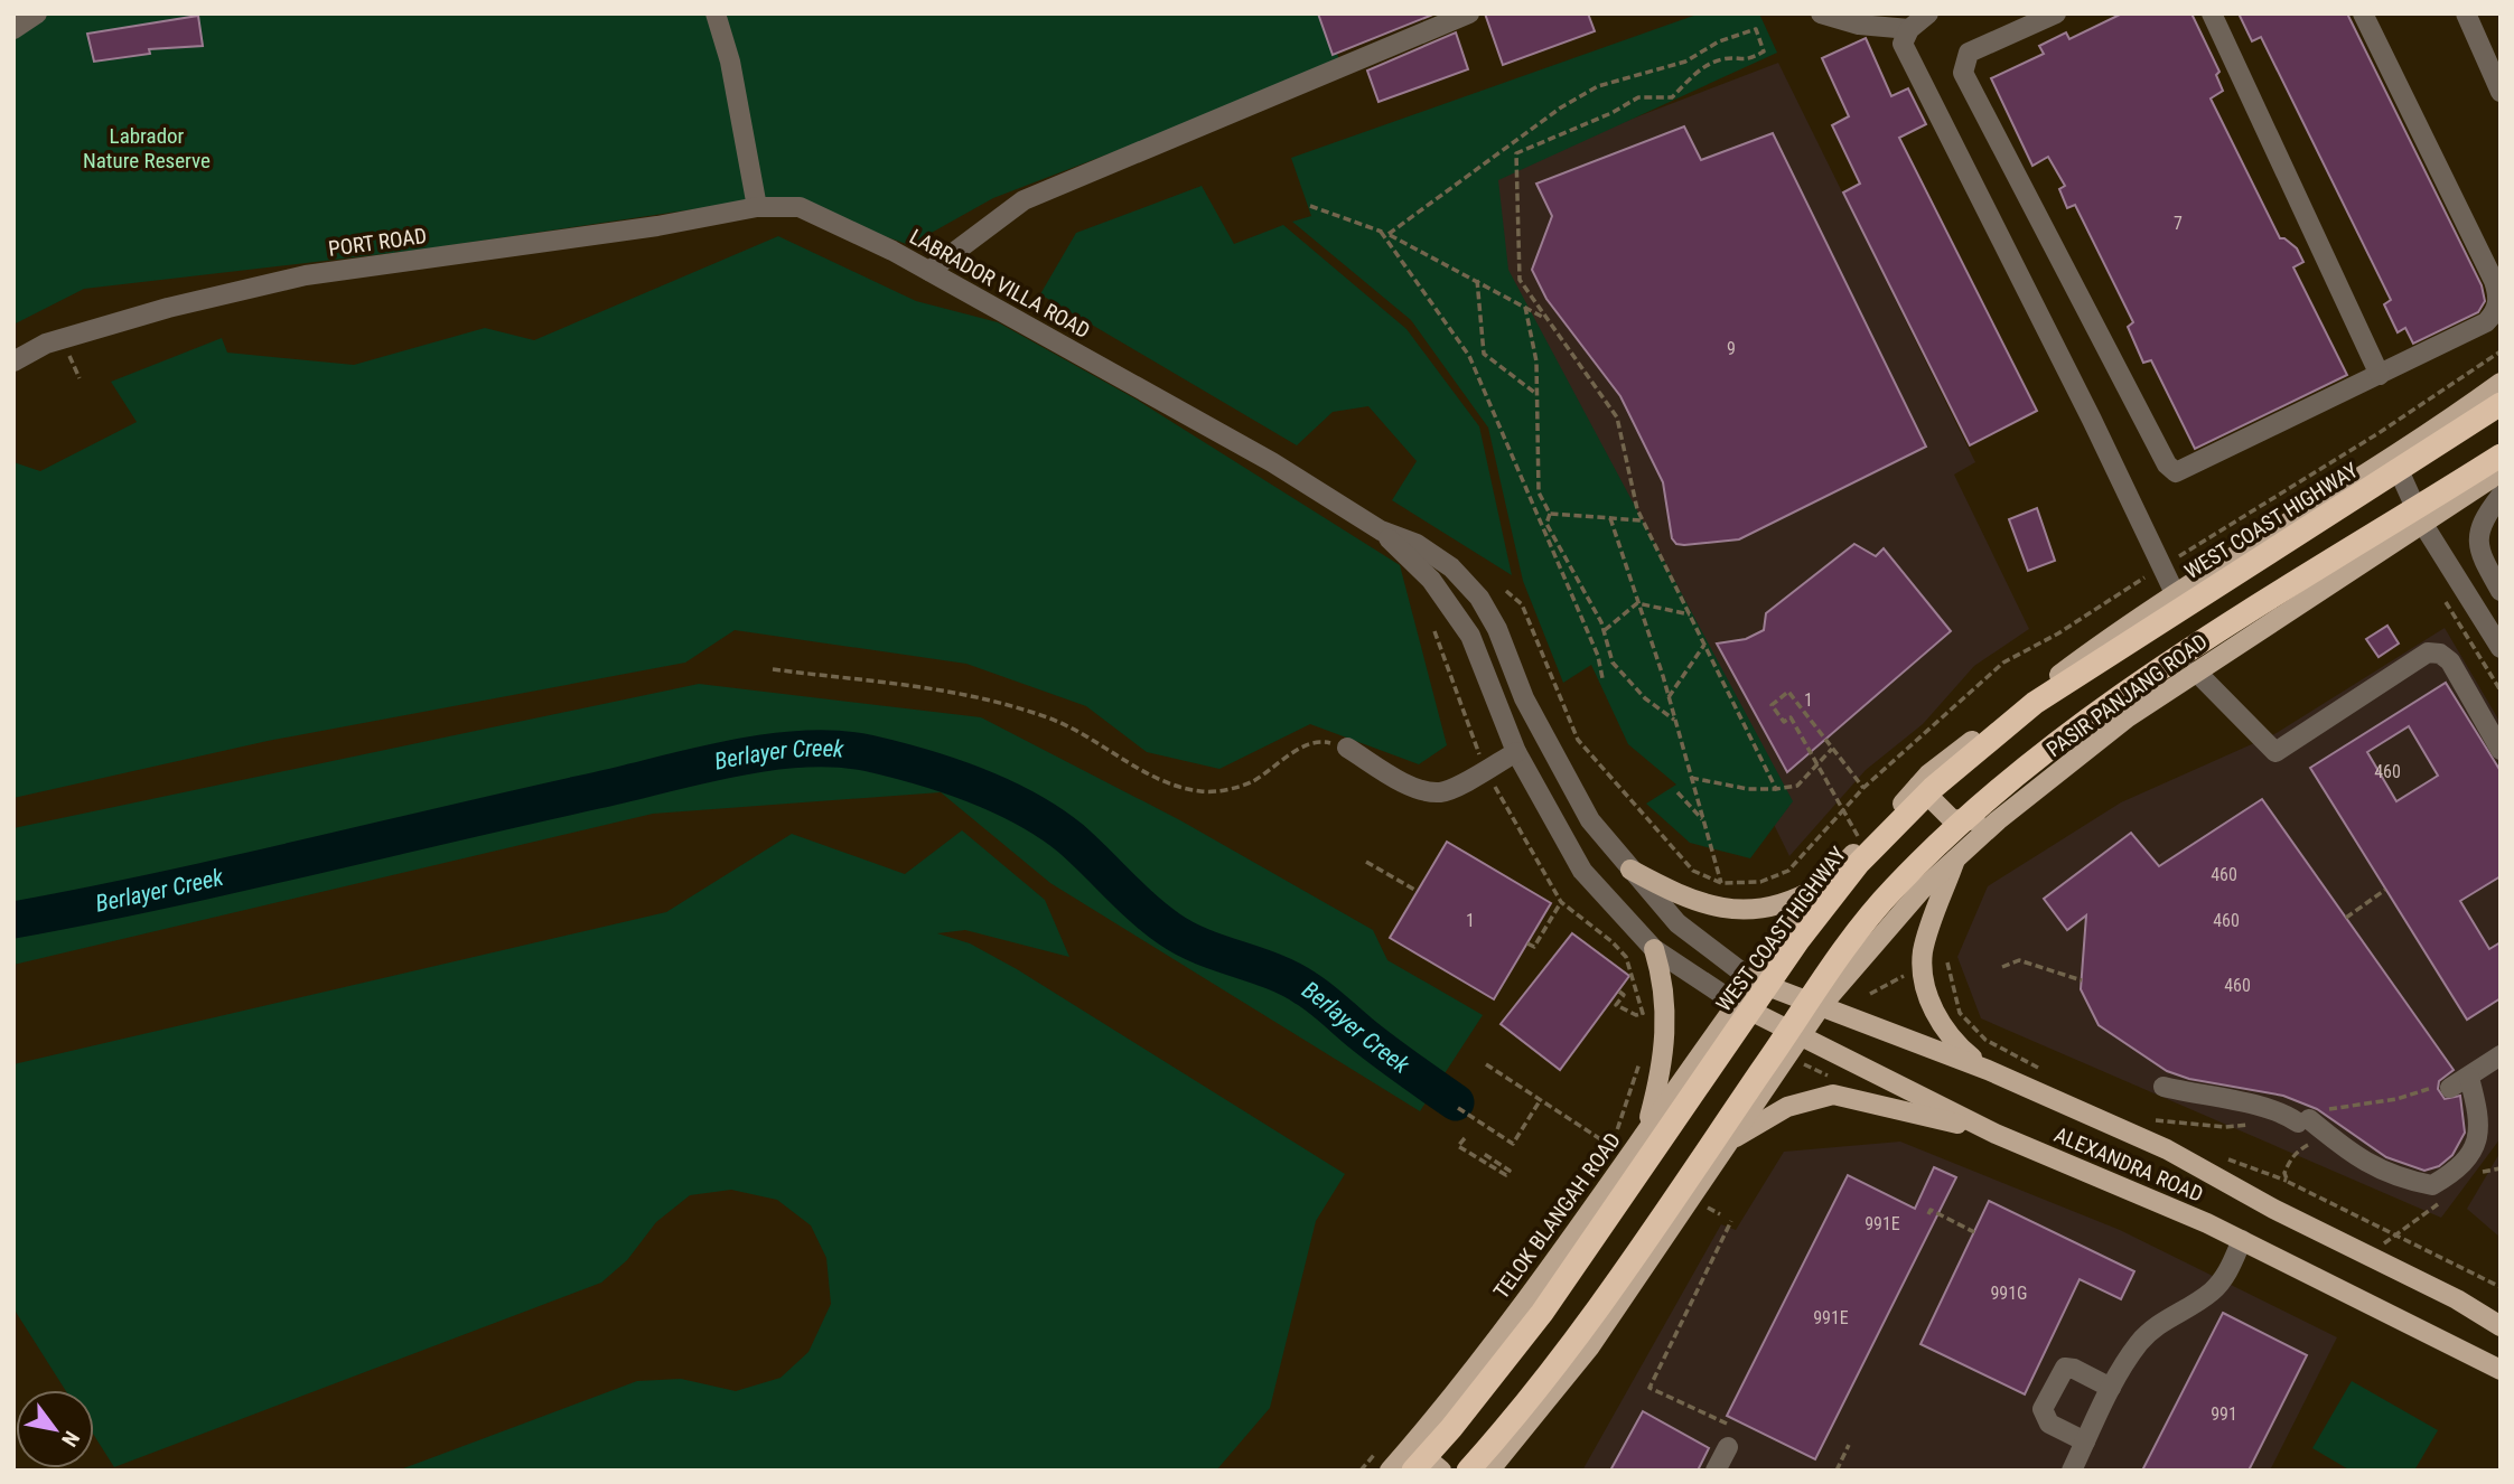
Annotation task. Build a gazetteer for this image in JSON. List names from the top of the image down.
{
  "streets": {
    "highway": ["WEST COAST HIGHWAY"],
    "main road": ["PASIR PANJANG ROAD", "ALEXANDRA ROAD", "TELOK BLANGAH ROAD"],
    "street": ["PORT ROAD", "LABRADOR VILLA ROAD"]
  },
  "crossings": [
    ["PORT ROAD", "LABRADOR VILLA ROAD"],
    ["LABRADOR VILLA ROAD", "ALEXANDRA ROAD"],
    ["LABRADOR VILLA ROAD", "TELOK BLANGAH ROAD"],
    ["PASIR PANJANG ROAD", "ALEXANDRA ROAD"],
    ["ALEXANDRA ROAD", "TELOK BLANGAH ROAD"]
  ],
  "water": ["Berlayer Creek"],
  "parks": ["Labrador Nature Reserve"],
  "house_numbers": [
    "7",
    "9",
    "1",
    "460",
    "460",
    "1",
    "460",
    "460",
    "991E",
    "991G",
    "991E",
    "991"
  ],
  "north": "bottom right"
}
